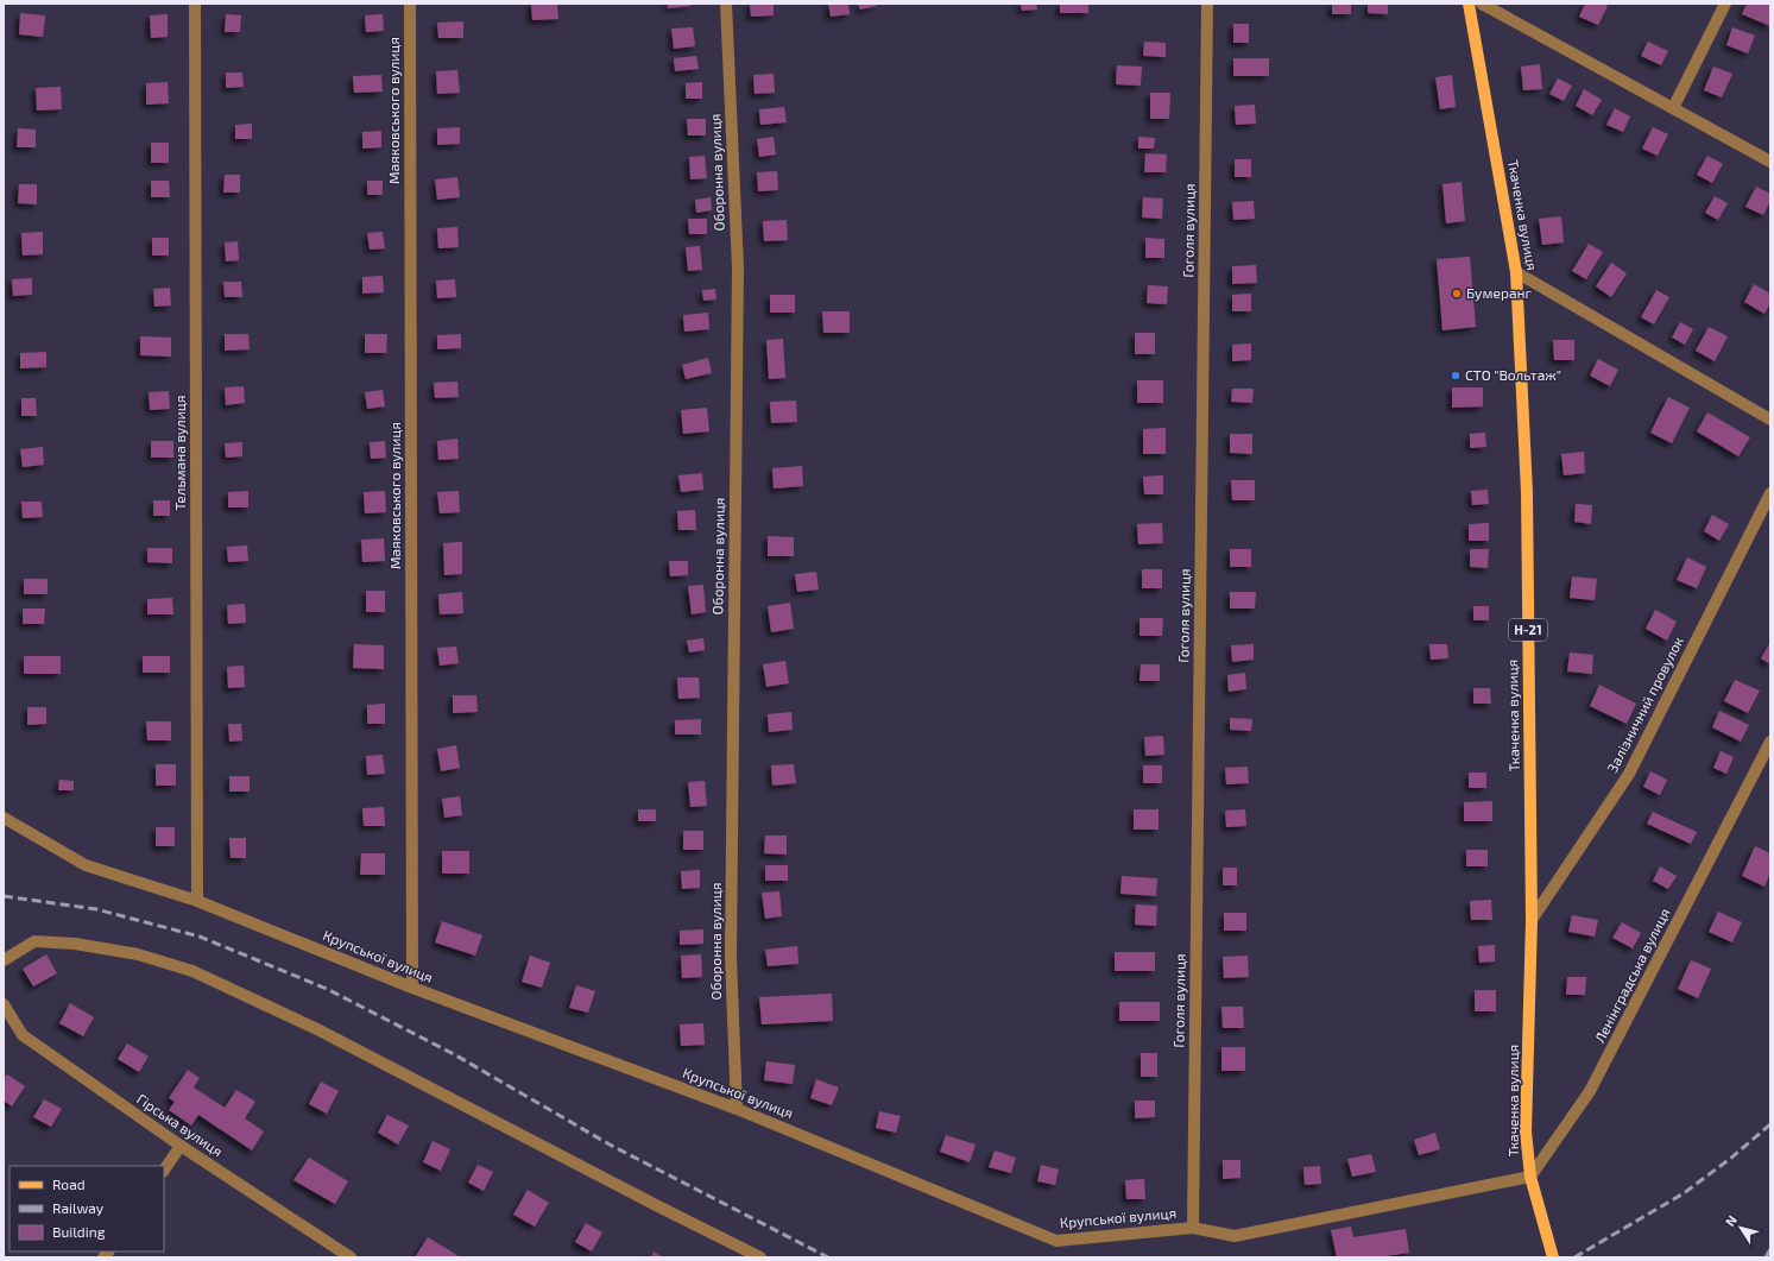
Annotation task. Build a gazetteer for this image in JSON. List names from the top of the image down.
{
  "streets": {
    "main road": ["Ткаченка вулиця", "Н-21"],
    "street": [
      "Маяковського вулиця",
      "Оборонна вулиця",
      "Гоголя вулиця",
      "Тельмана вулиця",
      "Залізничний провулок",
      "Крупської вулиця",
      "Ленінградська вулиця",
      "Гірська вулиця"
    ]
  },
  "crossings": [
    ["Маяковського вулиця", "Крупської вулиця"],
    ["Оборонна вулиця", "Крупської вулиця"],
    ["Ткаченка вулиця", "Залізничний провулок"],
    ["Ткаченка вулиця", "Крупської вулиця"],
    ["Ткаченка вулиця", "Ленінградська вулиця"],
    ["Гоголя вулиця", "Крупської вулиця"],
    ["Тельмана вулиця", "Крупської вулиця"],
    ["Крупської вулиця", "Ленінградська вулиця"]
  ],
  "places": ["Бумеранг", "СТО \"Вольтаж\""],
  "legend": ["Road", "Railway", "Building"],
  "north": "top left"
}
